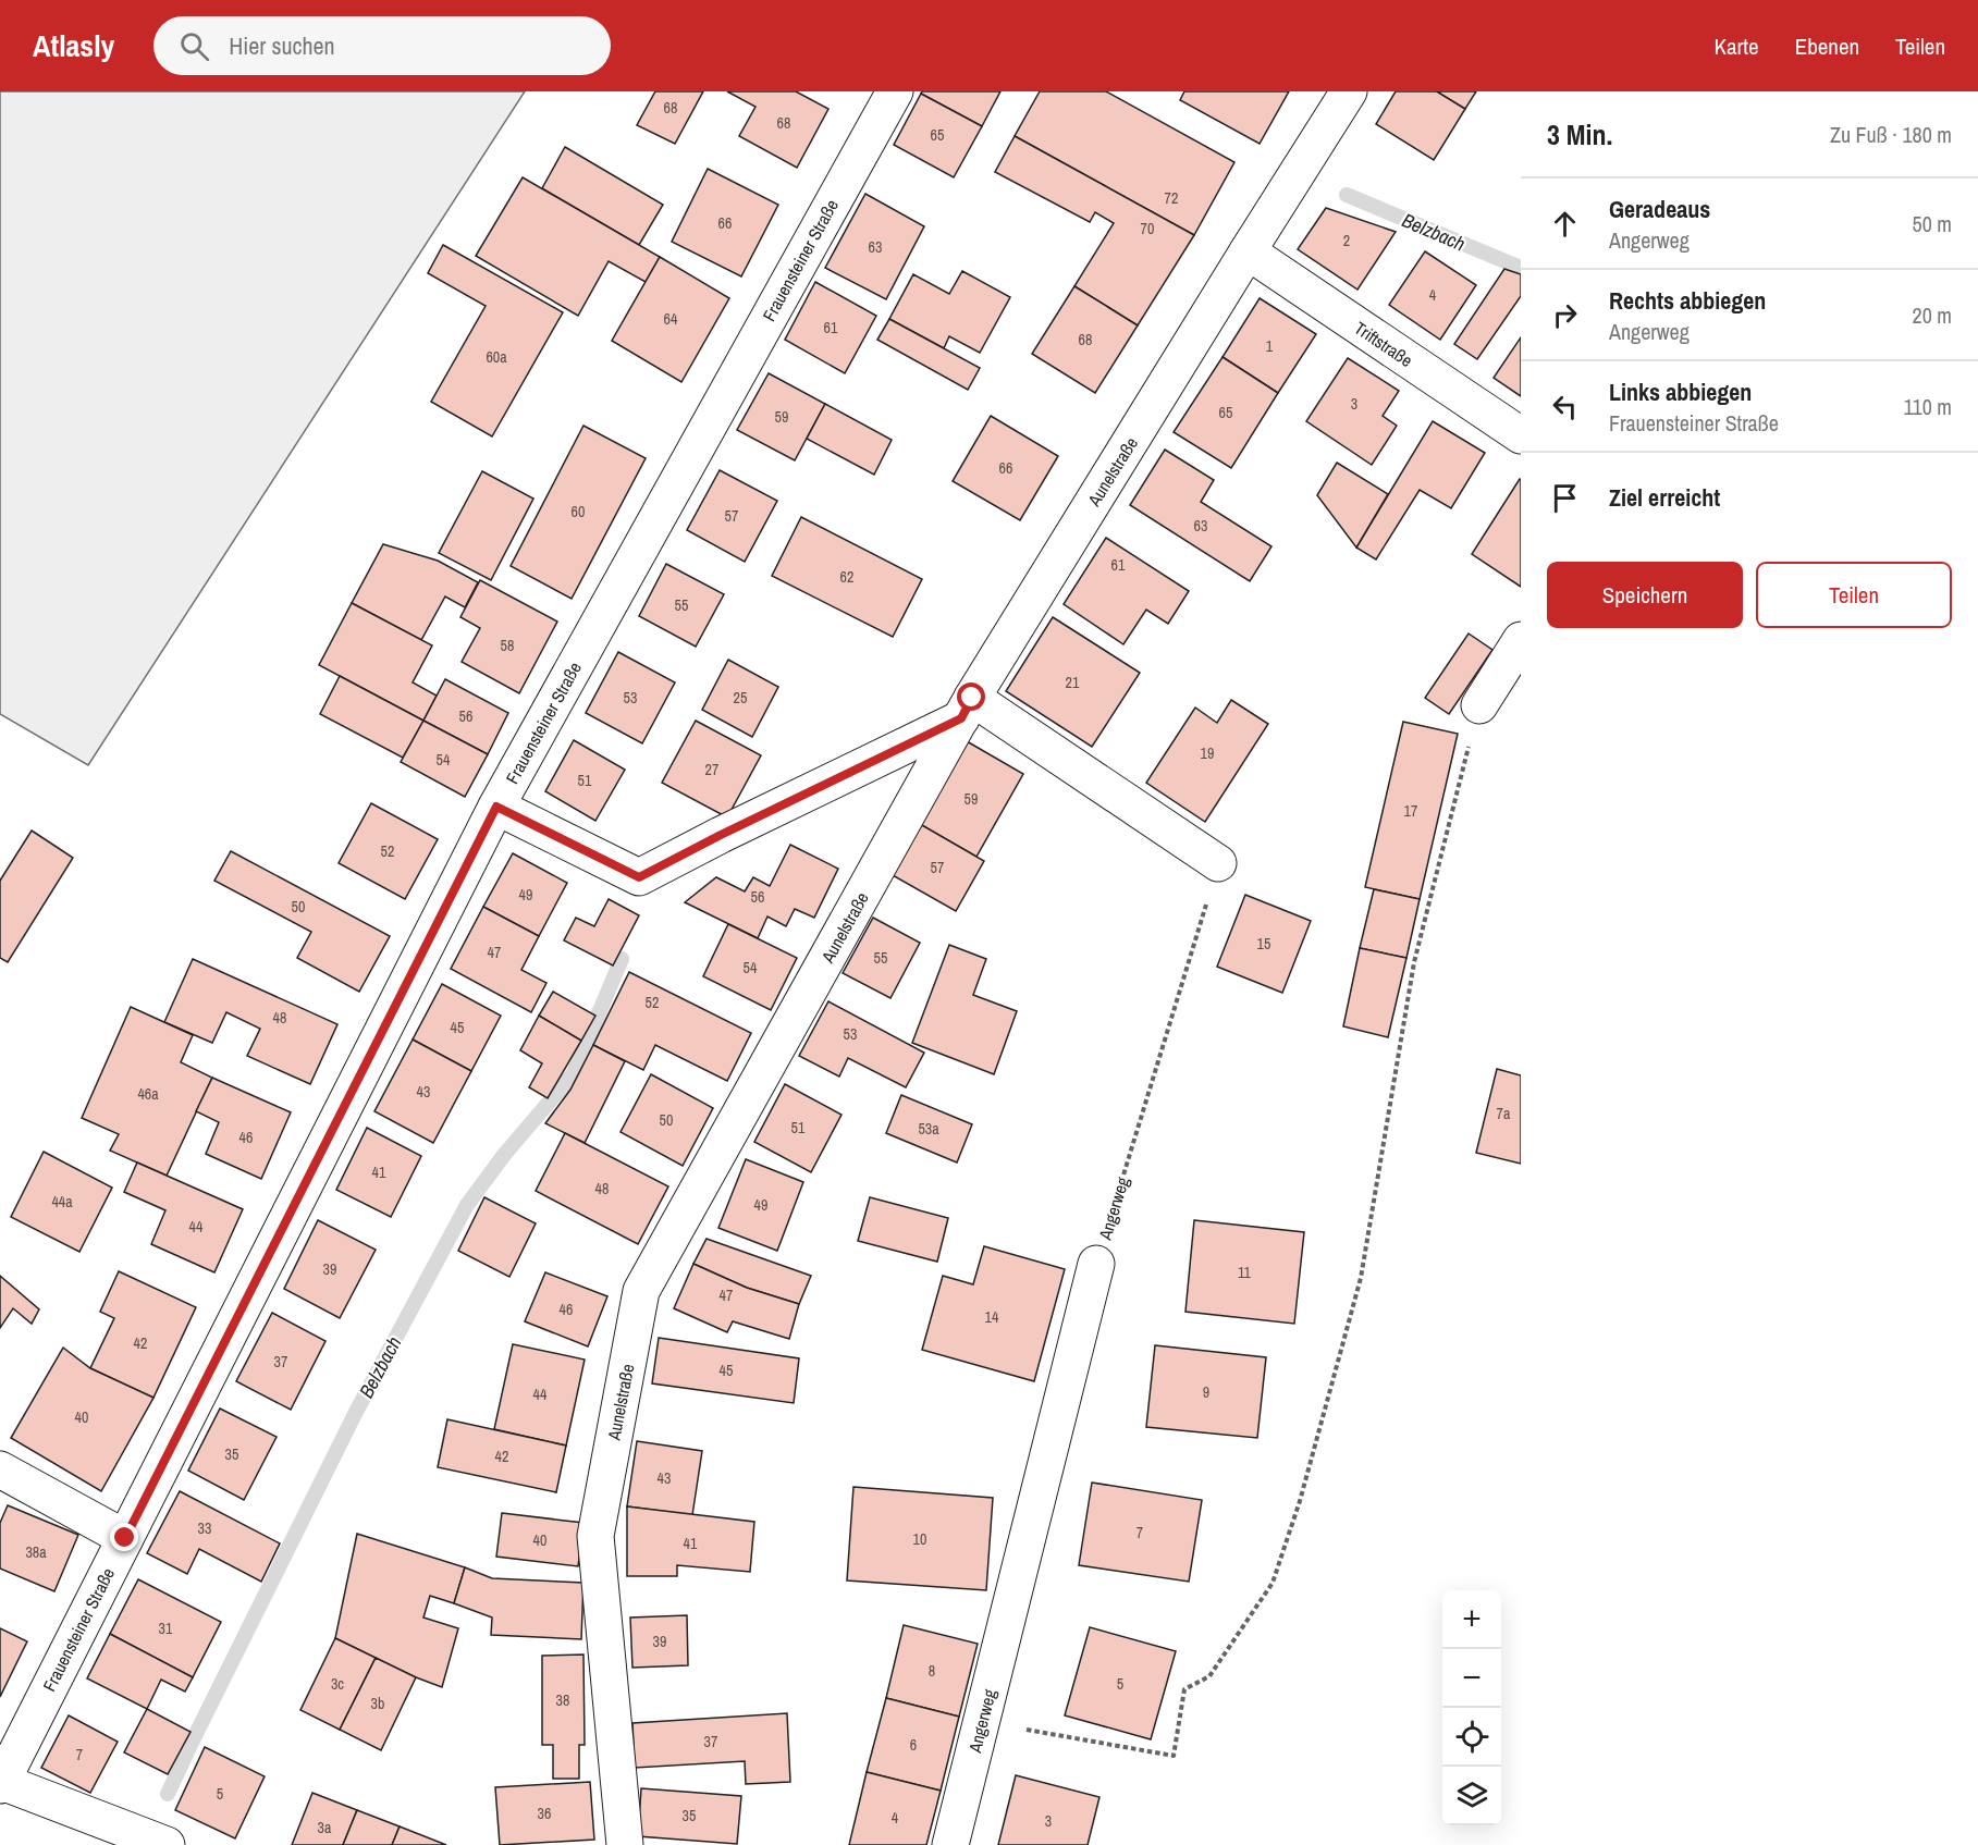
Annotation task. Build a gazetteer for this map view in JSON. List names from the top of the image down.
{
  "streets": {
    "street": [
      "Frauensteiner Straße",
      "Triftstraße",
      "Aunelstraße",
      "Angerweg"
    ]
  },
  "crossings": [
    ["Triftstraße", "Aunelstraße"]
  ],
  "water": ["Belzbach"],
  "house_numbers": [
    "68",
    "68",
    "65",
    "72",
    "66",
    "70",
    "2",
    "63",
    "4",
    "64",
    "61",
    "68",
    "1",
    "60a",
    "3",
    "65",
    "59",
    "66",
    "60",
    "57",
    "63",
    "61",
    "62",
    "55",
    "58",
    "21",
    "53",
    "25",
    "56",
    "19",
    "54",
    "27",
    "51",
    "59",
    "17",
    "52",
    "57",
    "49",
    "56",
    "50",
    "15",
    "47",
    "55",
    "54",
    "52",
    "48",
    "45",
    "53",
    "43",
    "46a",
    "7a",
    "50",
    "51",
    "53a",
    "46",
    "41",
    "48",
    "44a",
    "49",
    "44",
    "39",
    "11",
    "47",
    "46",
    "14",
    "42",
    "37",
    "45",
    "9",
    "44",
    "40",
    "35",
    "42",
    "43",
    "33",
    "7",
    "10",
    "40",
    "41",
    "38a",
    "31",
    "39",
    "8",
    "3c",
    "5",
    "38",
    "3b",
    "37",
    "6",
    "7",
    "5",
    "36",
    "35",
    "4",
    "3",
    "3a"
  ],
  "page": {
    "header": "Atlasly",
    "search": "Hier suchen",
    "nav": ["Karte", "Ebenen", "Teilen"],
    "heading": ["3 Min.", "Zu Fuß · 180 m"],
    "list": [
      ["Geradeaus", "Angerweg", "50 m"],
      ["Rechts abbiegen", "Angerweg", "20 m"],
      ["Links abbiegen", "Frauensteiner Straße", "110 m"],
      "Ziel erreicht"
    ],
    "buttons": ["Speichern", "Teilen"],
    "map_buttons": ["+", "−"]
  }
}
